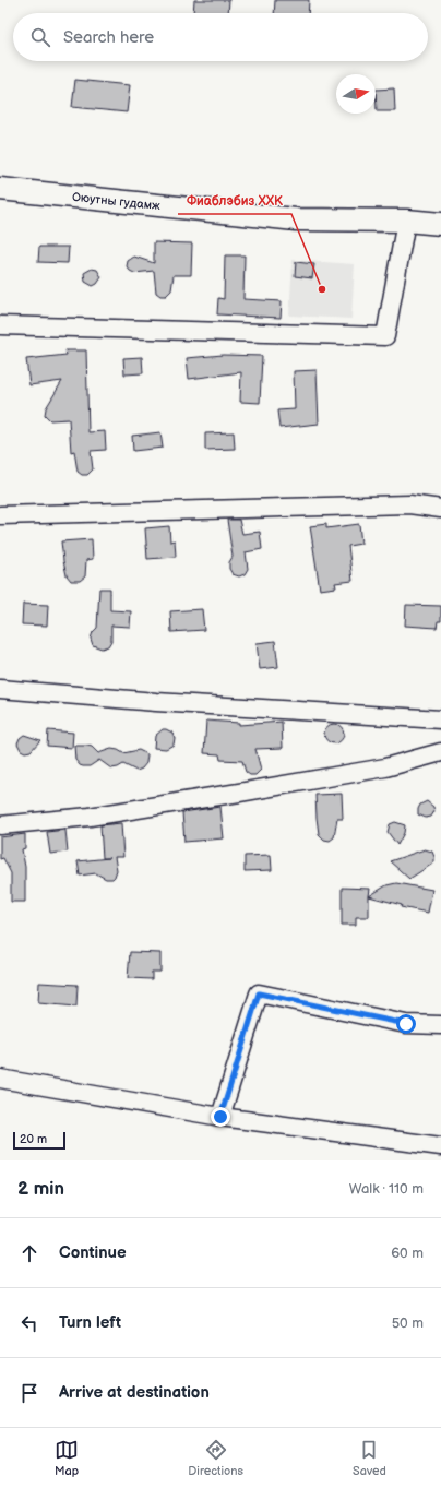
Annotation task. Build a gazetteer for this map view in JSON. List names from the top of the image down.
{
  "streets": {
    "street": ["Оюутны гудамж"]
  },
  "places": ["Фиаблэбиз ХХК"],
  "scale_bar": "20 m",
  "north": "right",
  "page": {
    "search": "Search here",
    "scale": "20 m",
    "heading": ["2 min", "Walk · 110 m"],
    "list": [
      ["Continue", "60 m"],
      ["Turn left", "50 m"],
      "Arrive at destination"
    ],
    "nav": ["Map", "Directions", "Saved"]
  }
}
